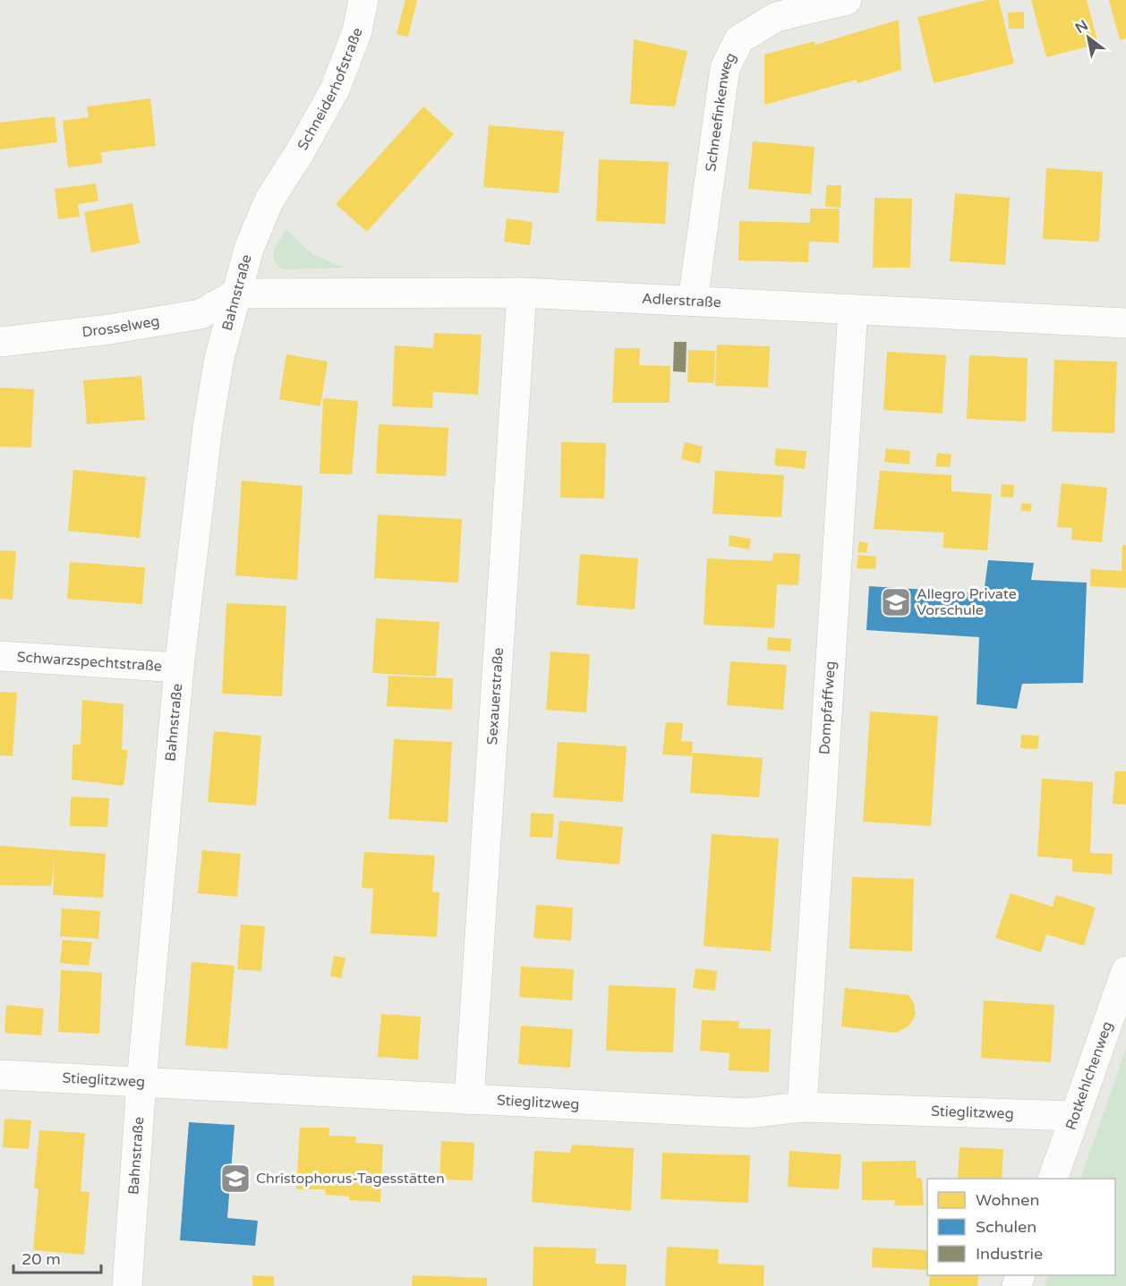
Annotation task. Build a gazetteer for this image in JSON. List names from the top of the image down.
{
  "streets": {
    "street": [
      "Schneiderhofstraße",
      "Schneefinkenweg",
      "Bahnstraße",
      "Adlerstraße",
      "Drosselweg",
      "Schwarzspechtstraße",
      "Sexauerstraße",
      "Dompfaffweg",
      "Rotkehlchenweg",
      "Stieglitzweg"
    ]
  },
  "crossings": [
    ["Schneiderhofstraße", "Bahnstraße"],
    ["Schneefinkenweg", "Adlerstraße"],
    ["Bahnstraße", "Adlerstraße"],
    ["Bahnstraße", "Drosselweg"],
    ["Bahnstraße", "Schwarzspechtstraße"],
    ["Bahnstraße", "Stieglitzweg"],
    ["Adlerstraße", "Drosselweg"],
    ["Adlerstraße", "Sexauerstraße"],
    ["Adlerstraße", "Dompfaffweg"],
    ["Sexauerstraße", "Stieglitzweg"],
    ["Dompfaffweg", "Stieglitzweg"],
    ["Rotkehlchenweg", "Stieglitzweg"]
  ],
  "places": {
    "school or university": ["Allegro Private Vorschule", "Christophorus-Tagesstätten"]
  },
  "legend": ["Wohnen", "Schulen", "Industrie"],
  "scale_bar": "20 m",
  "north": "top left"
}
